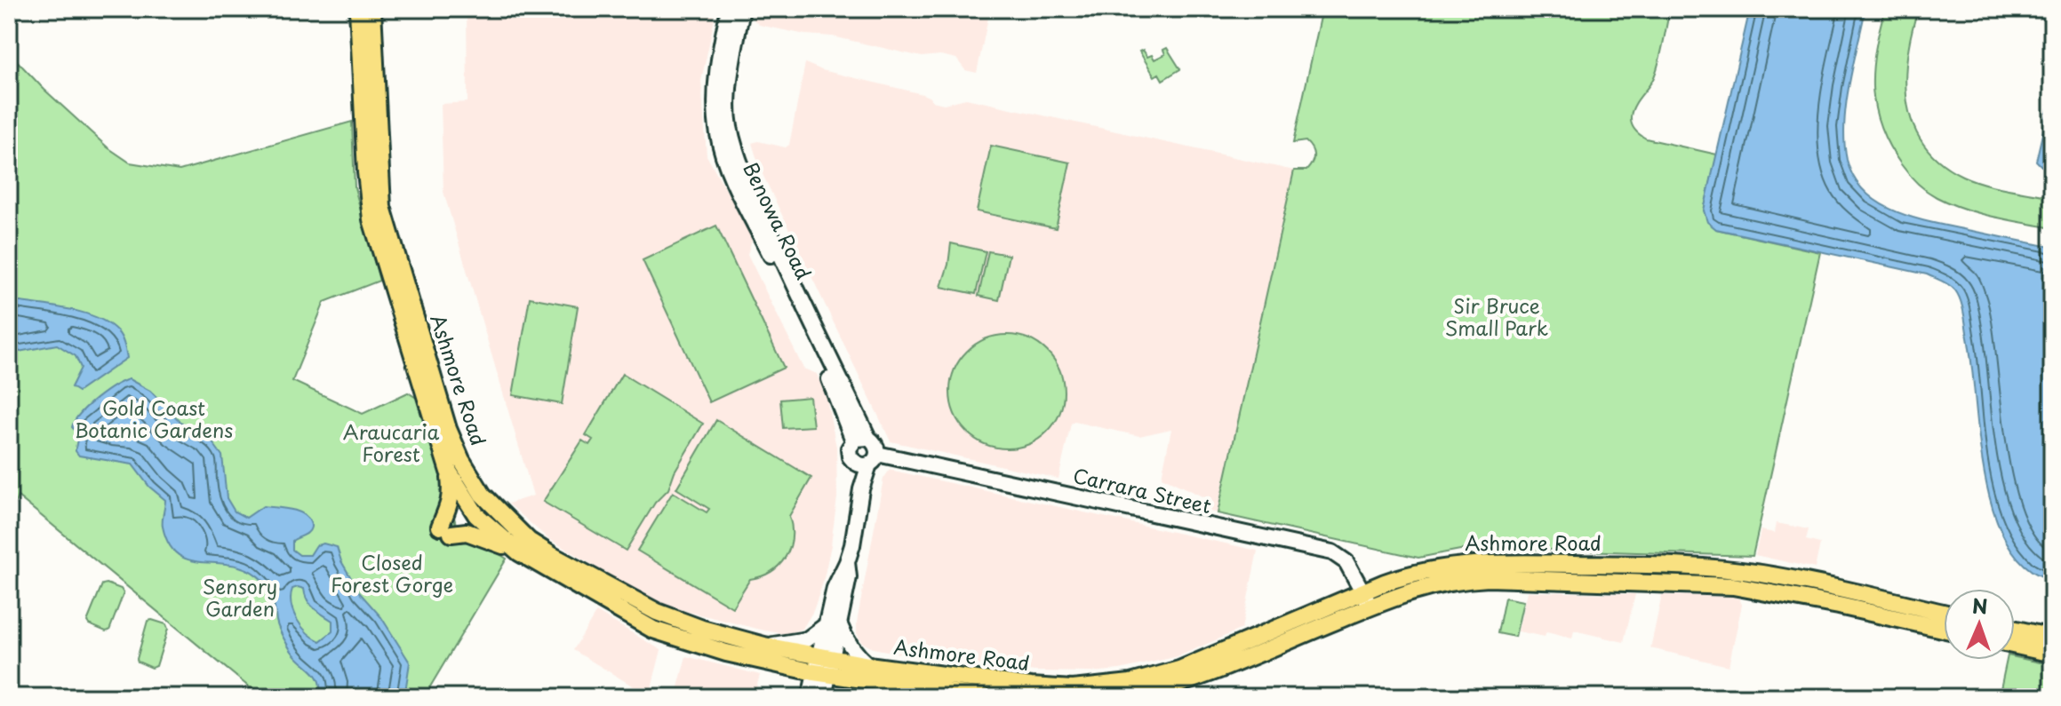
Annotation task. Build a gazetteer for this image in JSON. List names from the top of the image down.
{
  "streets": {
    "main road": ["Benowa Road", "Ashmore Road", "Carrara Street"]
  },
  "crossings": [
    ["Benowa Road", "Carrara Street"],
    ["Ashmore Road", "Carrara Street"]
  ],
  "parks": [
    "Sir Bruce Small Park",
    "Gold Coast Botanic Gardens",
    "Araucaria Forest",
    "Closed Forest Gorge",
    "Sensory Garden"
  ],
  "north": "top"
}
